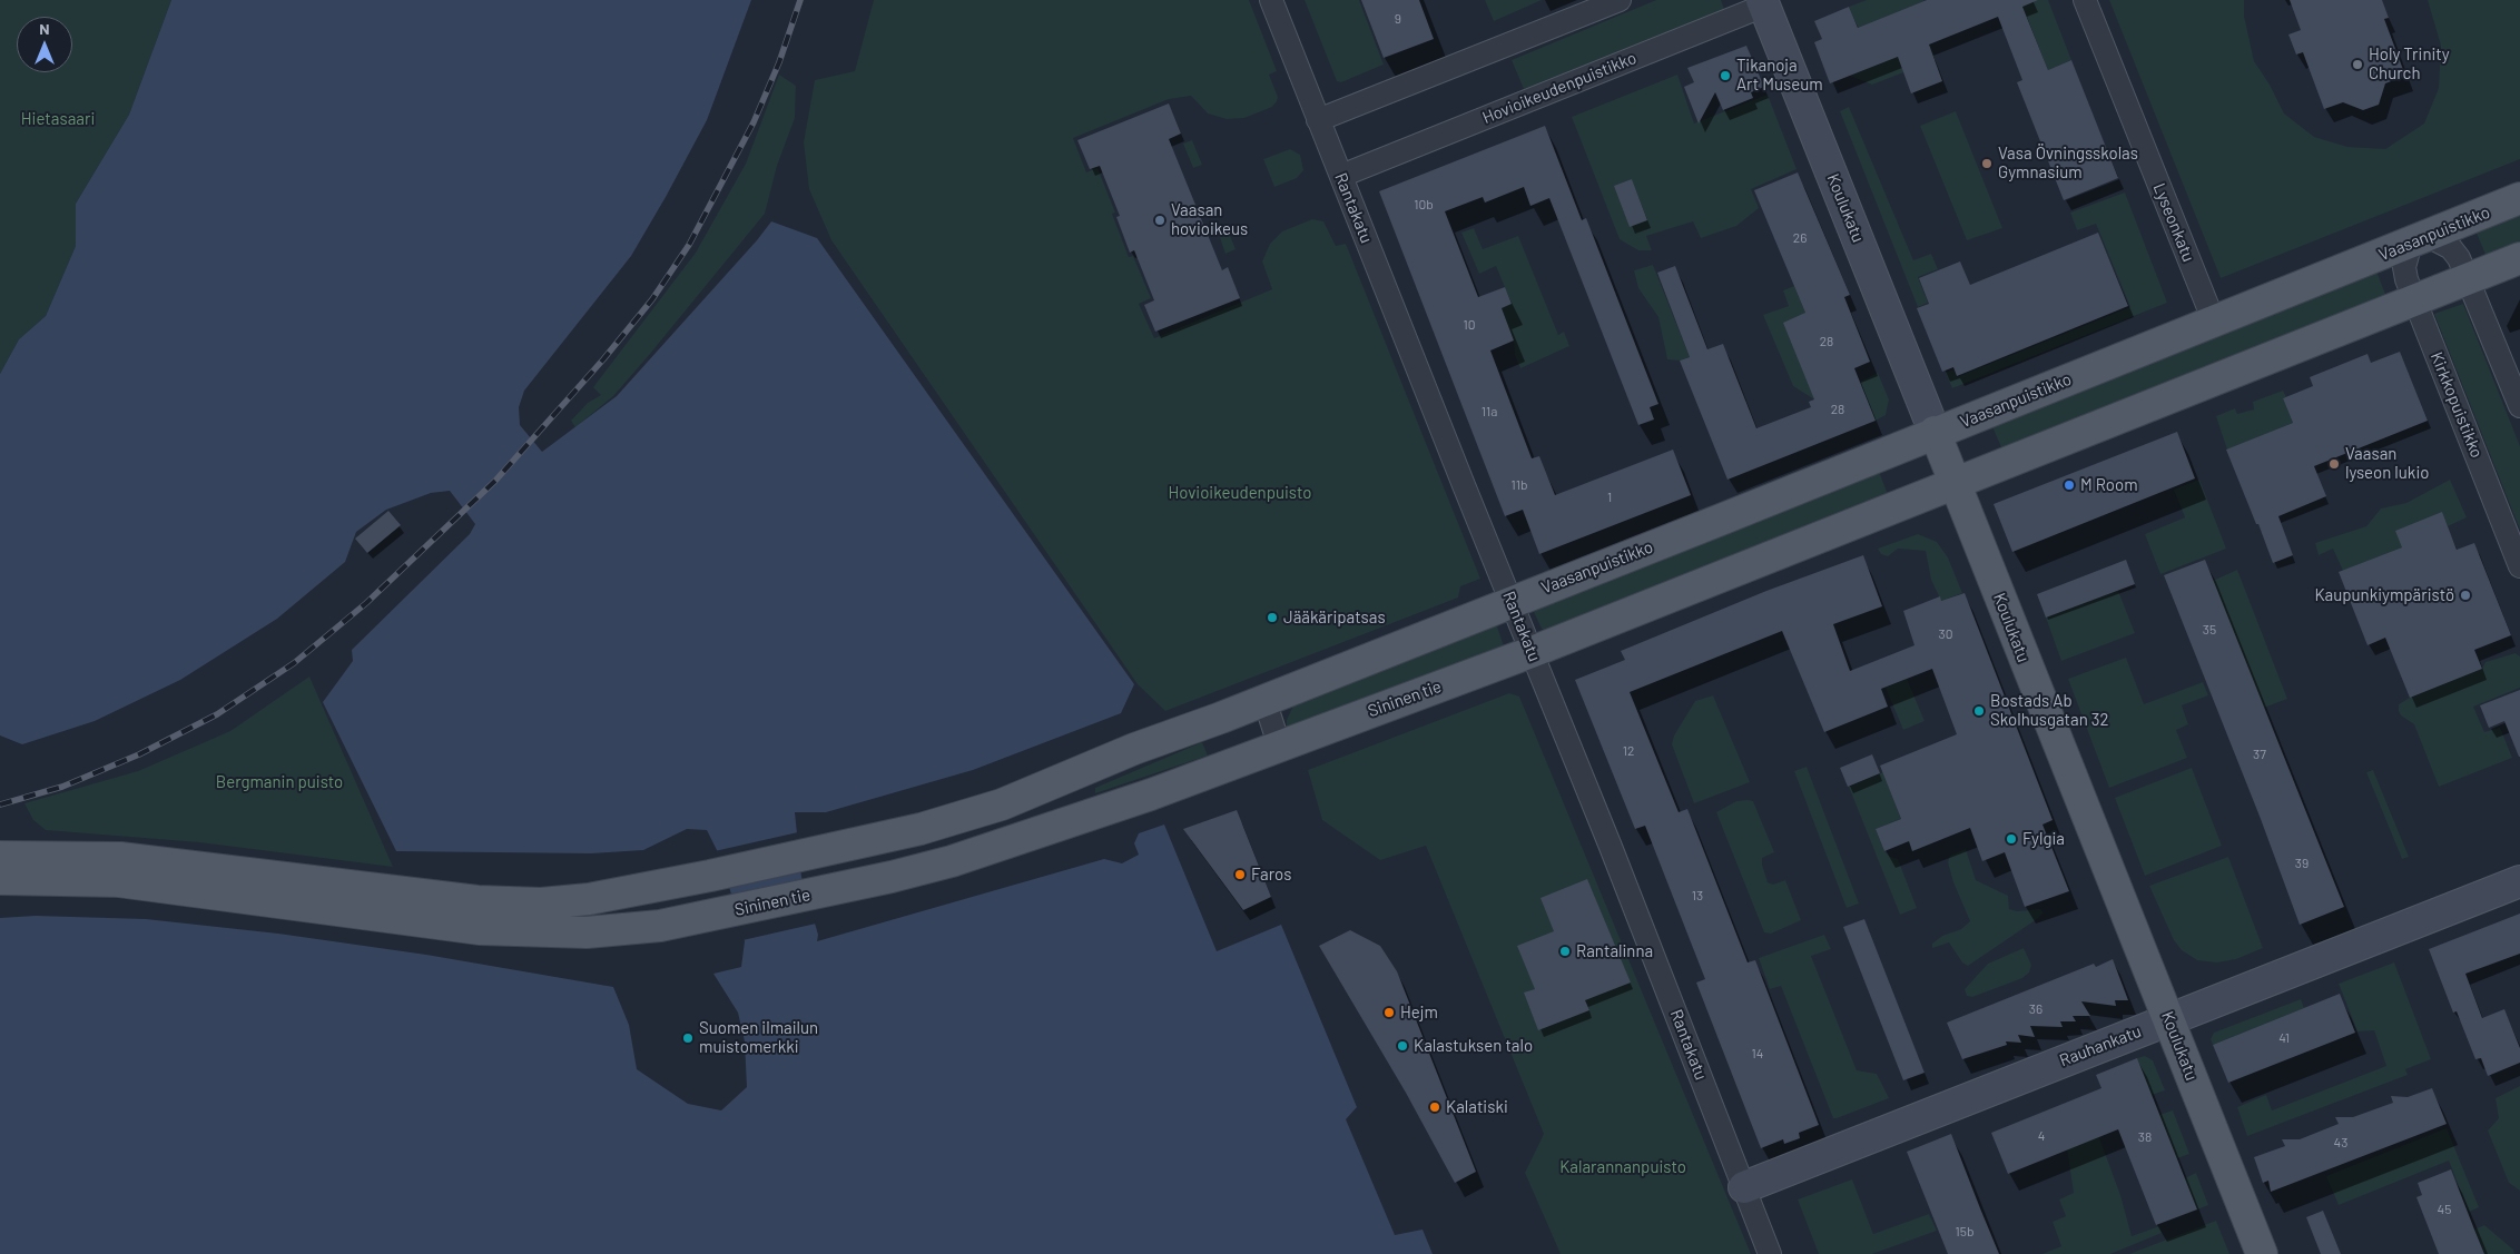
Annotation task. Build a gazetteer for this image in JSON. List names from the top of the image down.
{
  "streets": {
    "main road": ["Koulukatu", "Vaasanpuistikko", "Sininen tie"],
    "street": [
      "Hovioikeudenpuistikko",
      "Rantakatu",
      "Lyseonkatu",
      "Kirkkopuistikko",
      "Rauhankatu"
    ]
  },
  "crossings": [
    ["Hovioikeudenpuistikko", "Rantakatu"],
    ["Hovioikeudenpuistikko", "Koulukatu"],
    ["Rantakatu", "Vaasanpuistikko"],
    ["Rantakatu", "Sininen tie"],
    ["Rantakatu", "Rauhankatu"],
    ["Koulukatu", "Vaasanpuistikko"],
    ["Koulukatu", "Rauhankatu"],
    ["Lyseonkatu", "Vaasanpuistikko"],
    ["Vaasanpuistikko", "Kirkkopuistikko"]
  ],
  "parks": [
    "Hietasaari",
    "Hovioikeudenpuisto",
    "Bergmanin puisto",
    "Kalarannanpuisto"
  ],
  "places": [
    "Holy Trinity Church",
    "Tikanoja Art Museum",
    "Vasa Övningsskolas Gymnasium",
    "Vaasan hovioikeus",
    "Vaasan lyseon lukio",
    "M Room",
    "Kaupunkiympäristö",
    "Jääkäripatsas",
    "Bostads Ab Skolhusgatan 32",
    "Fylgia",
    "Faros",
    "Rantalinna",
    "Hejm",
    "Suomen ilmailun muistomerkki",
    "Kalastuksen talo",
    "Kalatiski"
  ],
  "house_numbers": [
    "9",
    "10b",
    "26",
    "10",
    "28",
    "28",
    "11a",
    "11b",
    "1",
    "35",
    "30",
    "12",
    "37",
    "39",
    "13",
    "36",
    "41",
    "14",
    "4",
    "38",
    "43",
    "45",
    "15b"
  ],
  "north": "top"
}
